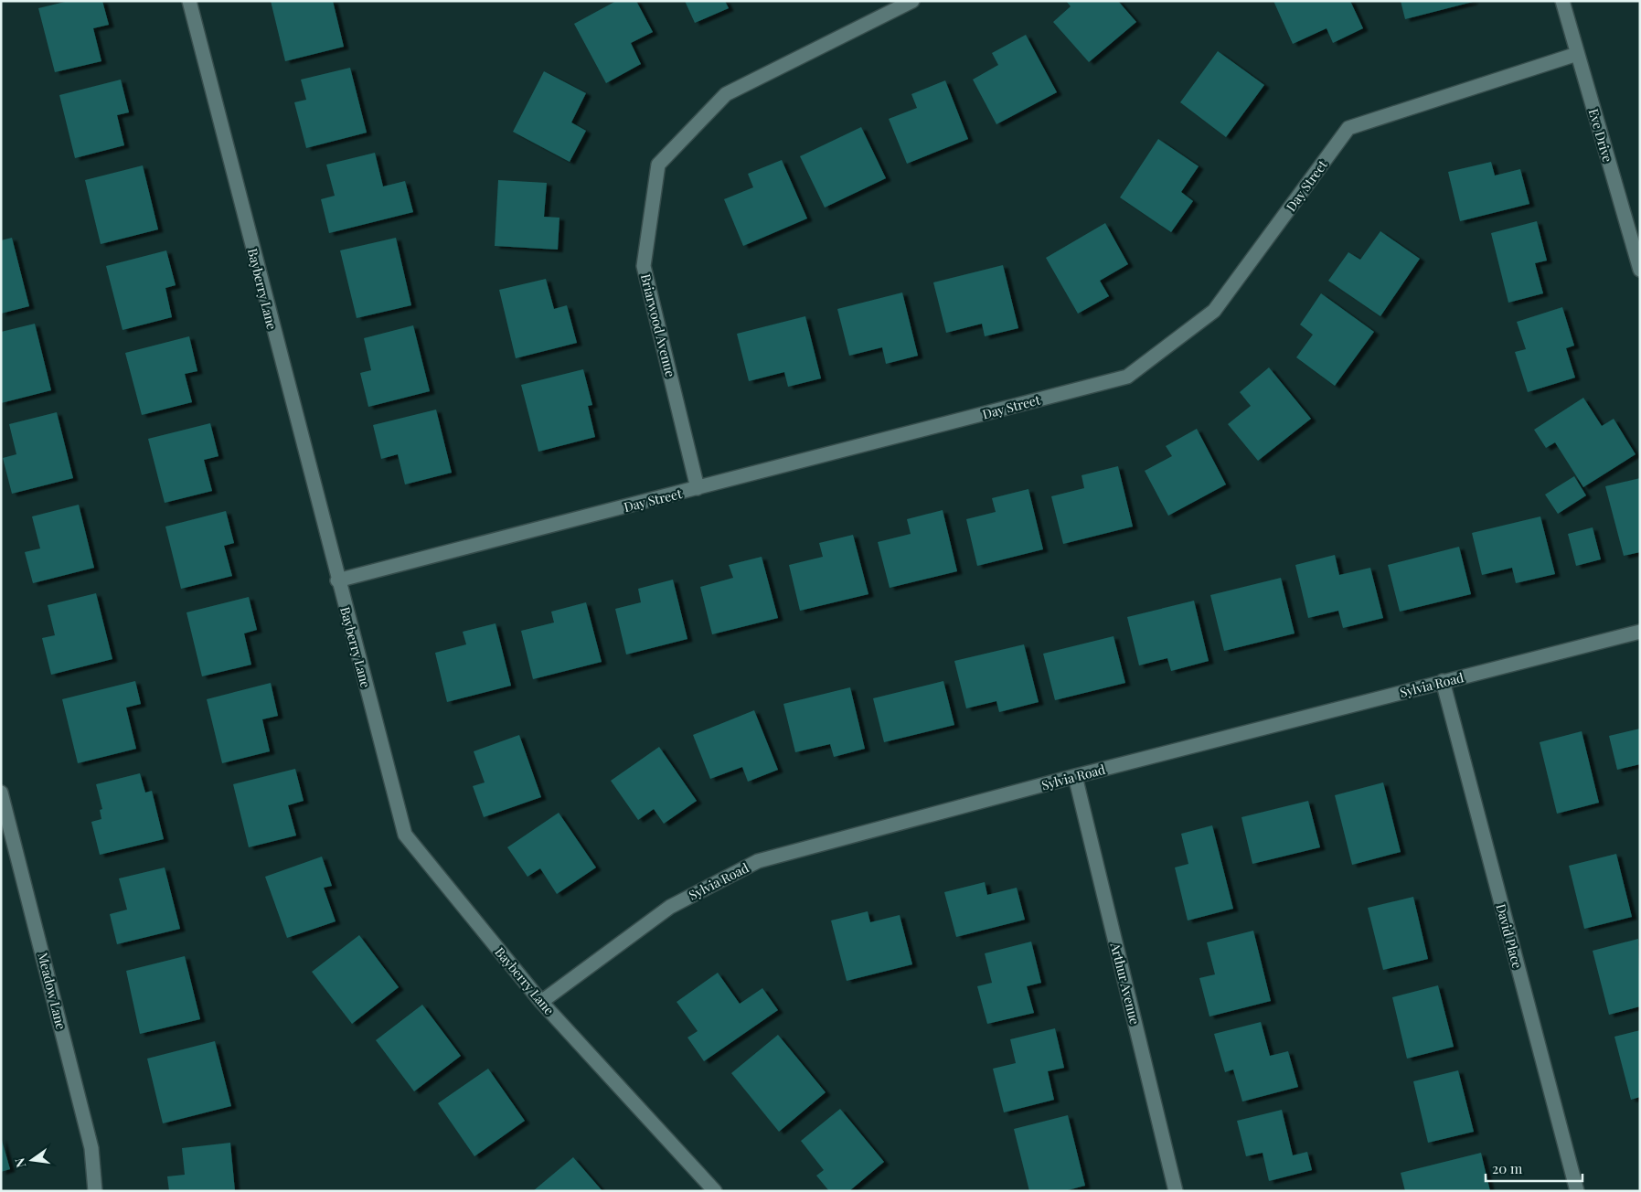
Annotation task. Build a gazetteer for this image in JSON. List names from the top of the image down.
{
  "streets": {
    "street": [
      "Eve Drive",
      "Day Street",
      "Bayberry Lane",
      "Briarwood Avenue",
      "Sylvia Road",
      "David Place",
      "Arthur Avenue",
      "Meadow Lane"
    ]
  },
  "crossings": [
    ["Eve Drive", "Day Street"],
    ["Day Street", "Bayberry Lane"],
    ["Day Street", "Briarwood Avenue"],
    ["Bayberry Lane", "Sylvia Road"],
    ["Sylvia Road", "David Place"],
    ["Sylvia Road", "Arthur Avenue"]
  ],
  "scale_bar": "20 m",
  "north": "left"
}
